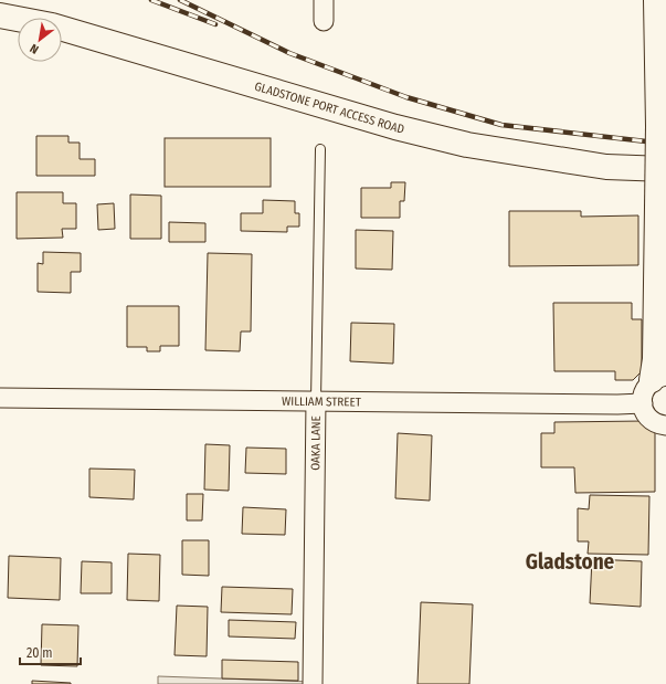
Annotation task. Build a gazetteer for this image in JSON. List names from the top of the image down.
{
  "streets": {
    "street": ["GLADSTONE PORT ACCESS ROAD", "WILLIAM STREET", "OAKA LANE"]
  },
  "crossings": [
    ["WILLIAM STREET", "OAKA LANE"]
  ],
  "districts": ["Gladstone"],
  "scale_bar": "20 m",
  "north": "bottom left"
}
